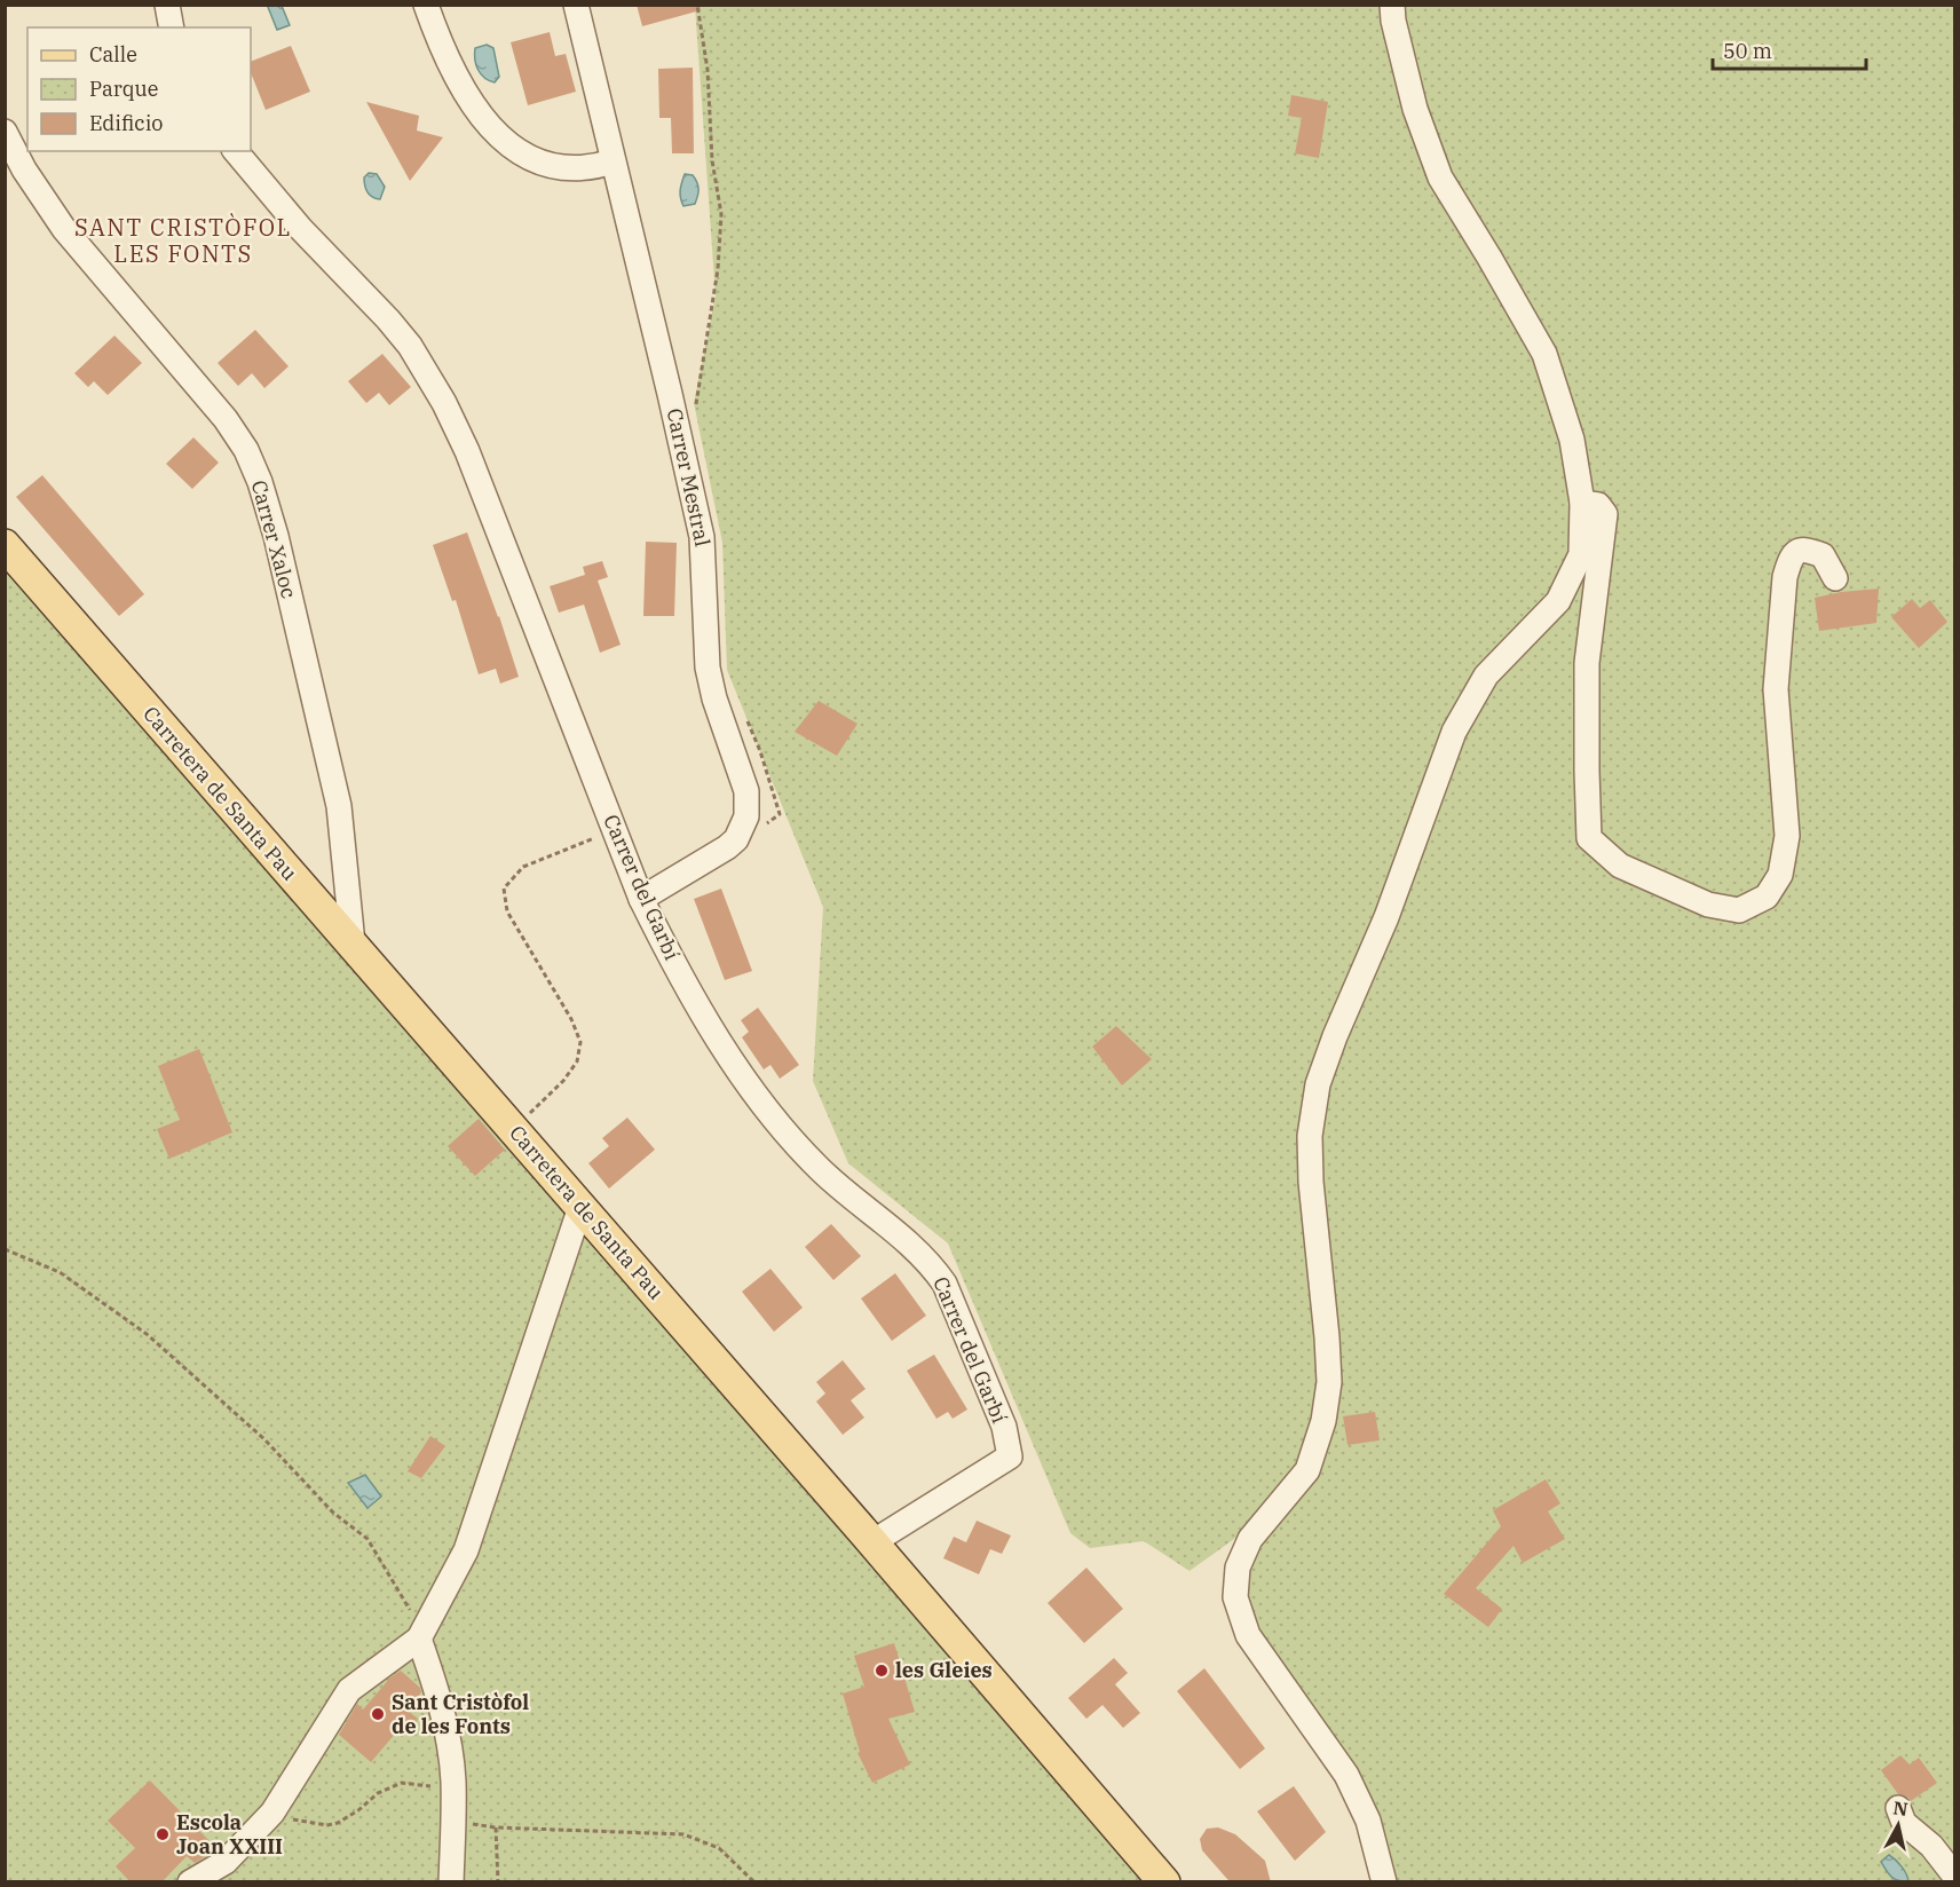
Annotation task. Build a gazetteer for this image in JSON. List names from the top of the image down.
{
  "streets": {
    "main road": ["Carretera de Santa Pau"],
    "street": ["Carrer Mestral", "Carrer Xaloc", "Carrer del Garbí"]
  },
  "crossings": [
    ["Carrer Xaloc", "Carretera de Santa Pau"],
    ["Carretera de Santa Pau", "Carrer del Garbí"]
  ],
  "districts": ["SANT CRISTÒFOL LES FONTS"],
  "places": ["les Gleies", "Sant Cristòfol de les Fonts", "Escola Joan XXIII"],
  "legend": ["Calle", "Parque", "Edificio"],
  "scale_bar": "50 m",
  "north": "top"
}
